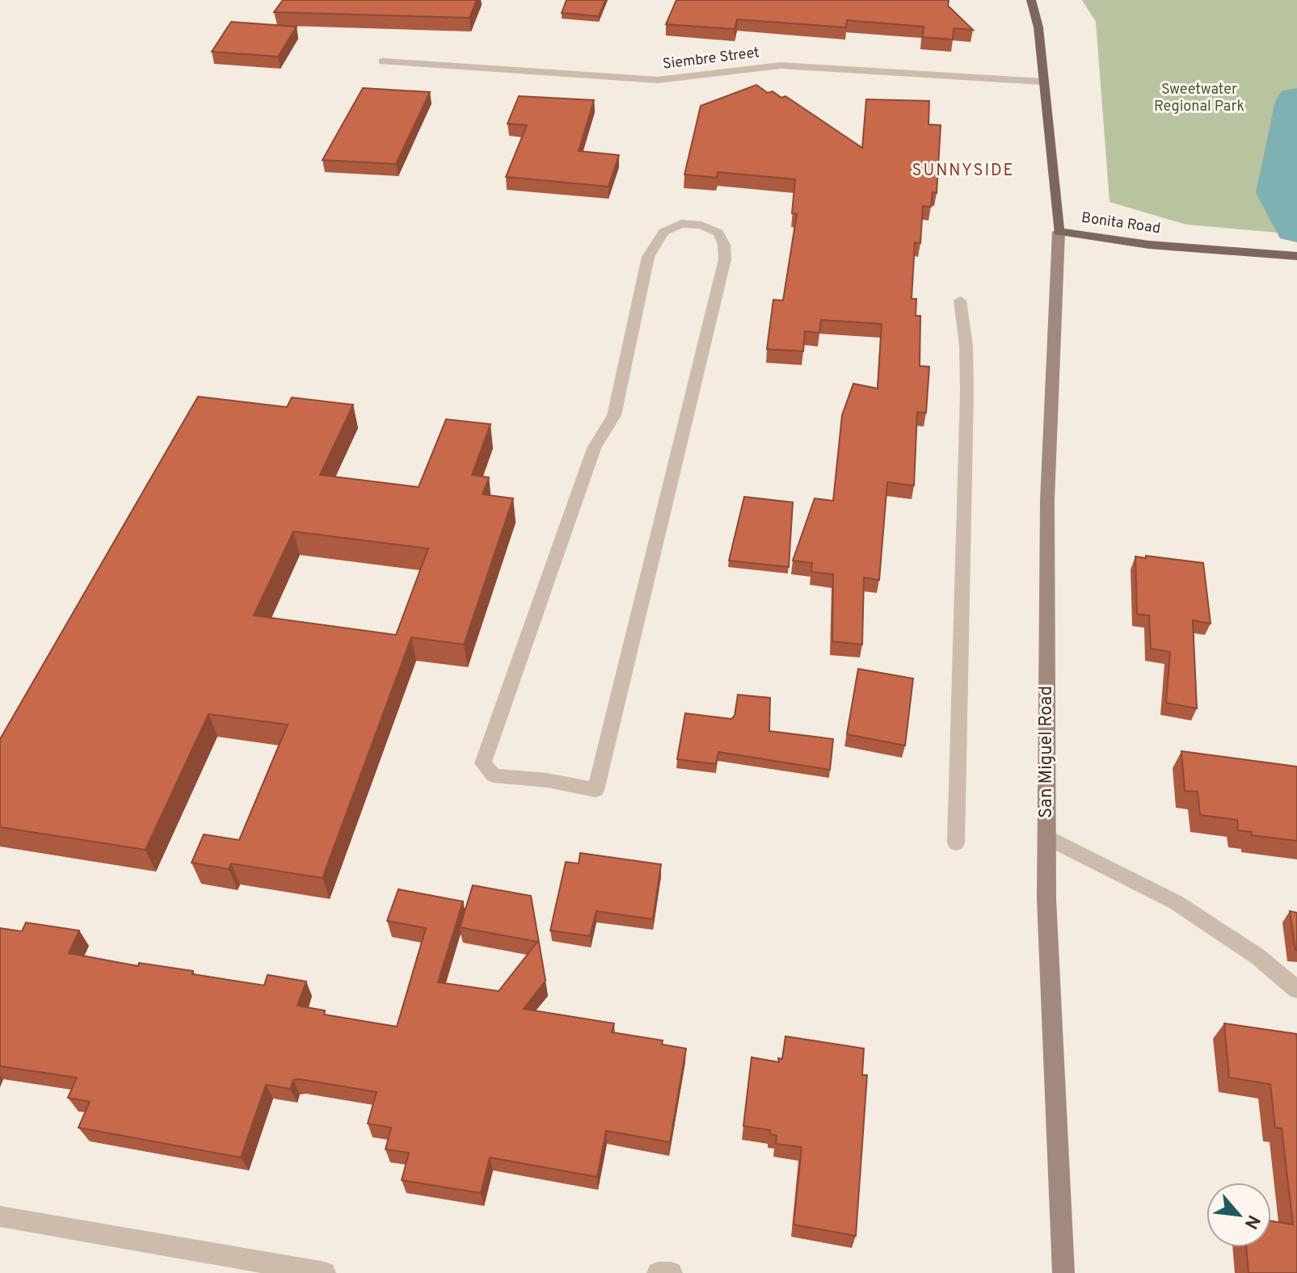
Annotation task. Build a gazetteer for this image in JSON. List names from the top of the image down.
{
  "streets": {
    "main road": ["Bonita Road"],
    "street": ["Siembre Street", "San Miguel Road"]
  },
  "crossings": [
    ["Siembre Street", "Bonita Road"],
    ["Bonita Road", "San Miguel Road"]
  ],
  "districts": ["SUNNYSIDE"],
  "parks": ["Sweetwater Regional Park"],
  "north": "bottom right"
}
